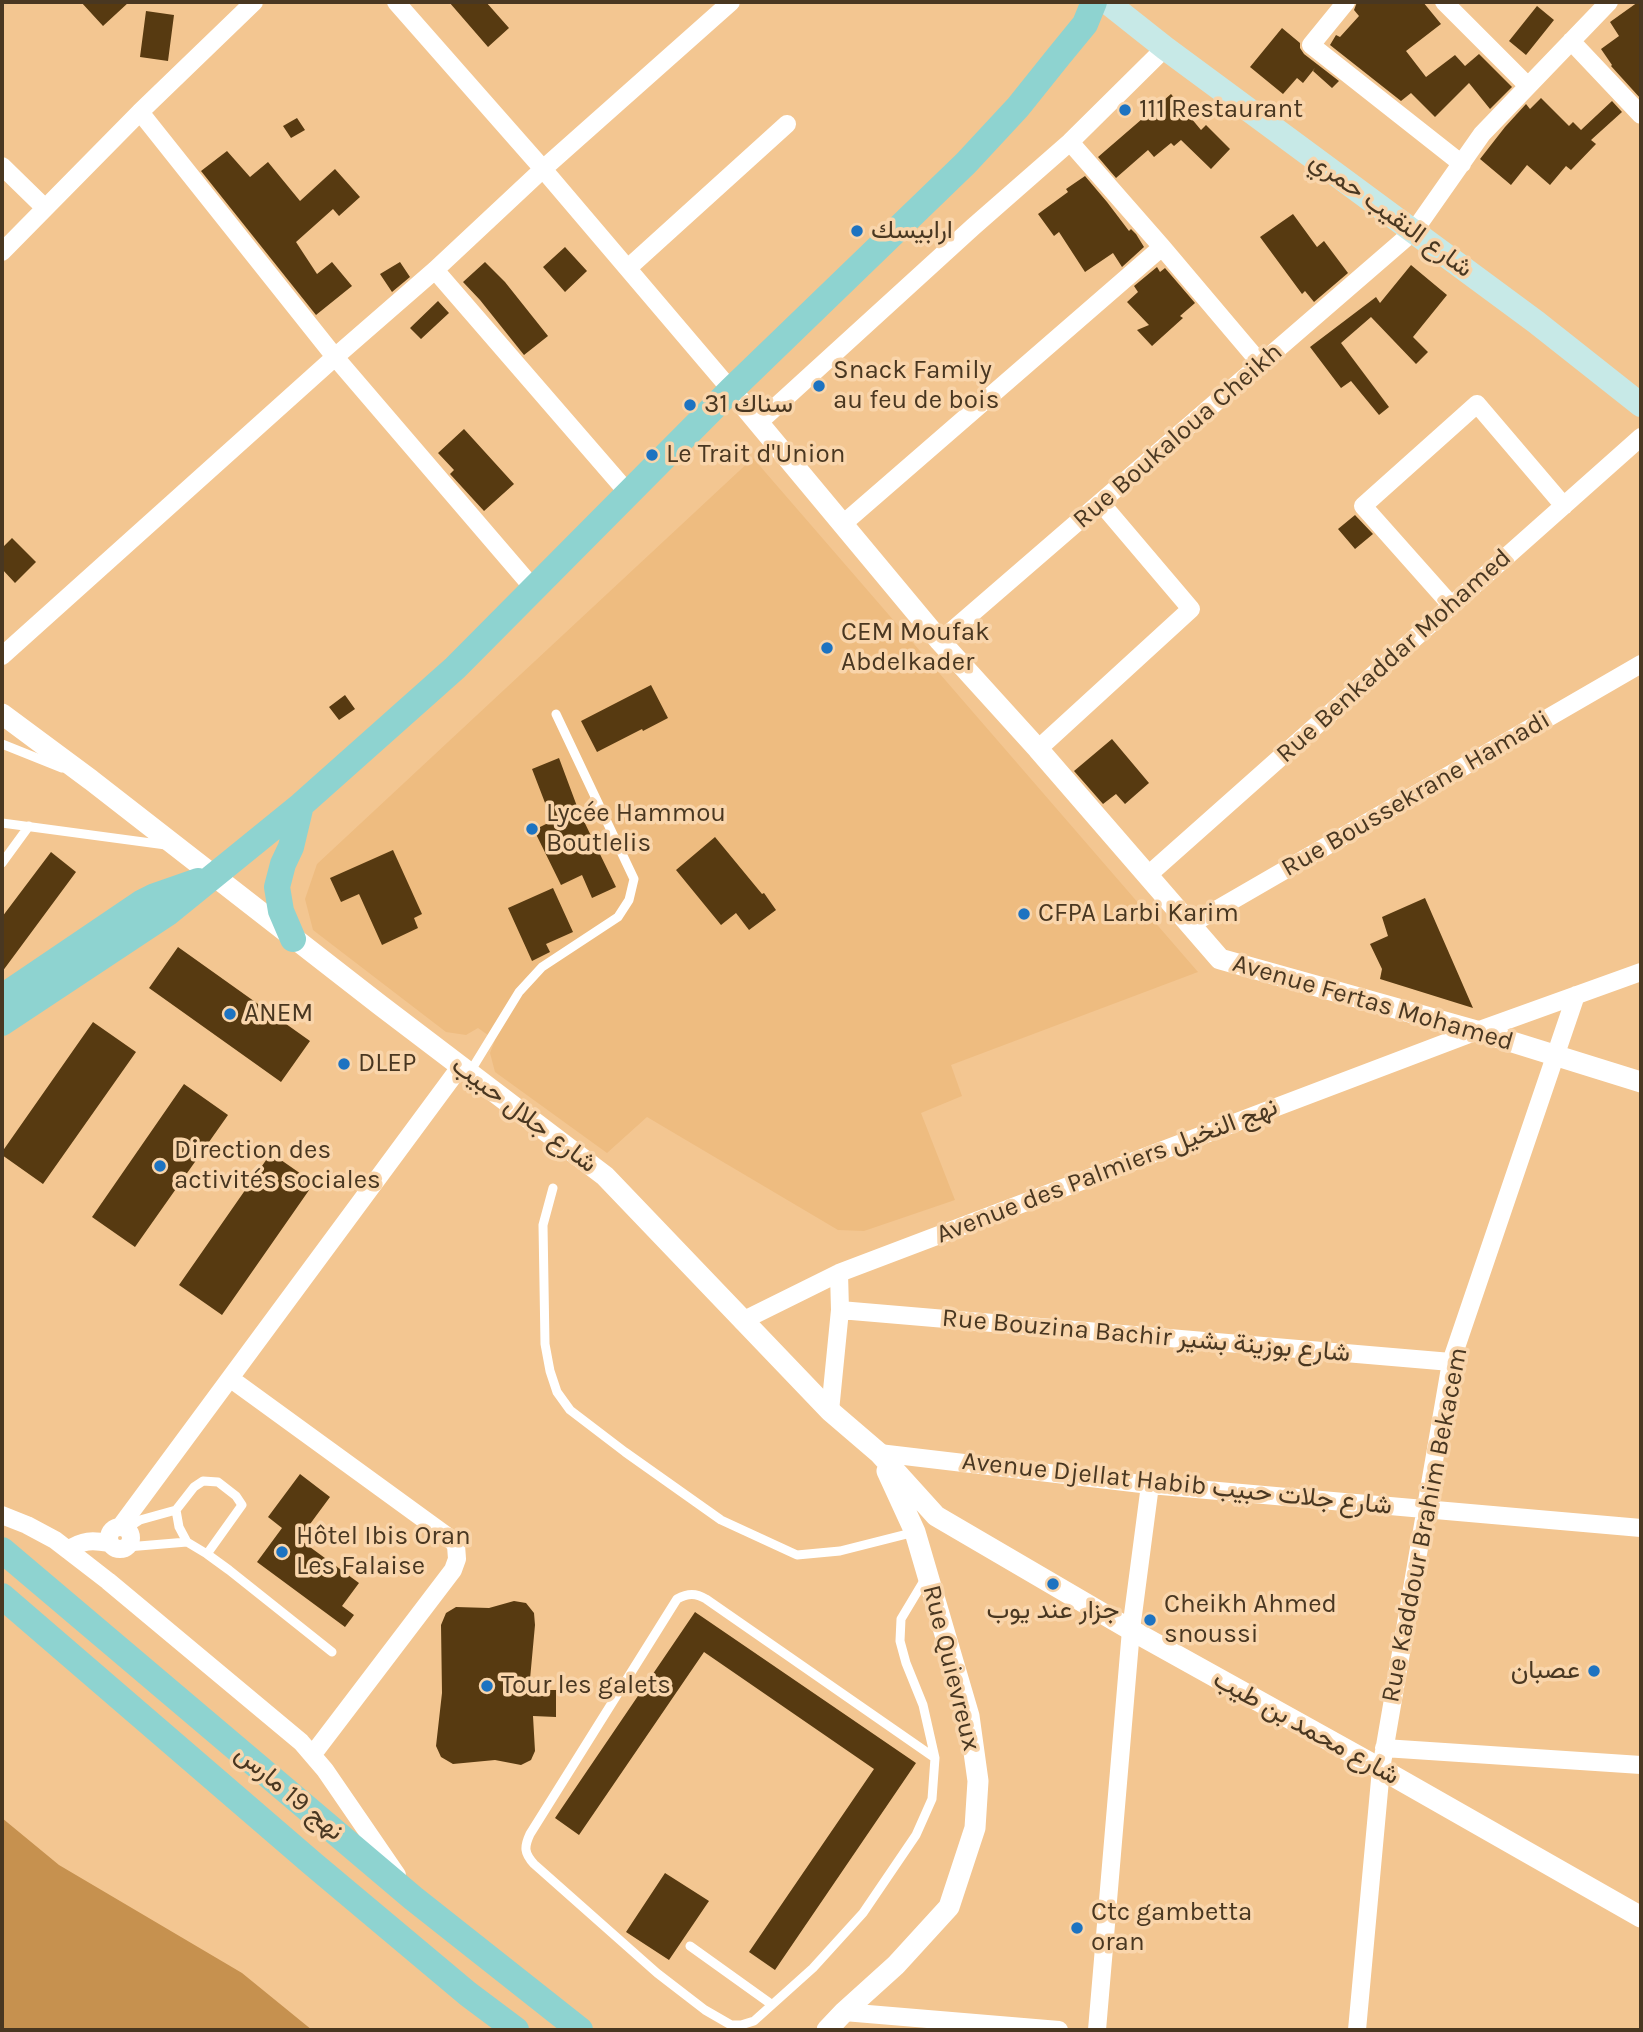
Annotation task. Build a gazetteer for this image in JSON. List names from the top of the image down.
{
  "streets": {
    "main road": ["شارع النقيب حمري", "نهج 19 مارس"],
    "street": [
      "Rue Boukaloua Cheikh",
      "Rue Benkaddar Mohamed",
      "Rue Boussekrane Hamadi",
      "Avenue Fertas Mohamed",
      "شارع جلال حبيب",
      "Avenue des Palmiers نهج النخيل",
      "Rue Bouzina Bachir شارع بوزينة بشير",
      "Avenue Djellat Habib شارع جلات حبيب",
      "Rue Kaddour Brahim Bekacem",
      "Rue Quievreux",
      "شارع محمد بن طيب"
    ]
  },
  "crossings": [
    ["شارع النقيب حمري", "Rue Boukaloua Cheikh"],
    ["Rue Boukaloua Cheikh", "Avenue Fertas Mohamed"],
    ["Rue Benkaddar Mohamed", "Avenue Fertas Mohamed"],
    ["Rue Boussekrane Hamadi", "Avenue Fertas Mohamed"],
    ["Avenue Fertas Mohamed", "Avenue des Palmiers نهج النخيل"],
    ["Avenue Fertas Mohamed", "Rue Kaddour Brahim Bekacem"],
    ["شارع جلال حبيب", "Avenue des Palmiers نهج النخيل"],
    ["شارع جلال حبيب", "Avenue Djellat Habib شارع جلات حبيب"],
    ["شارع جلال حبيب", "Rue Quievreux"],
    ["شارع جلال حبيب", "شارع محمد بن طيب"],
    ["Avenue des Palmiers نهج النخيل", "Rue Kaddour Brahim Bekacem"],
    ["Rue Bouzina Bachir شارع بوزينة بشير", "Rue Kaddour Brahim Bekacem"],
    ["Avenue Djellat Habib شارع جلات حبيب", "Rue Kaddour Brahim Bekacem"],
    ["Avenue Djellat Habib شارع جلات حبيب", "Rue Quievreux"],
    ["Avenue Djellat Habib شارع جلات حبيب", "شارع محمد بن طيب"],
    ["Rue Kaddour Brahim Bekacem", "شارع محمد بن طيب"],
    ["Rue Quievreux", "شارع محمد بن طيب"]
  ],
  "places": [
    "111 Restaurant",
    "ارابيسك",
    "Snack Family au feu de bois",
    "سناك 31",
    "Le Trait d'Union",
    "CEM Moufak Abdelkader",
    "Lycée Hammou Boutlelis",
    "CFPA Larbi Karim",
    "ANEM",
    "DLEP",
    "Direction des activités sociales",
    "Hôtel Ibis Oran Les Falaise",
    "جزار عند يوب",
    "Cheikh Ahmed snoussi",
    "عصبان",
    "Tour les galets",
    "Ctc gambetta oran"
  ]
}
